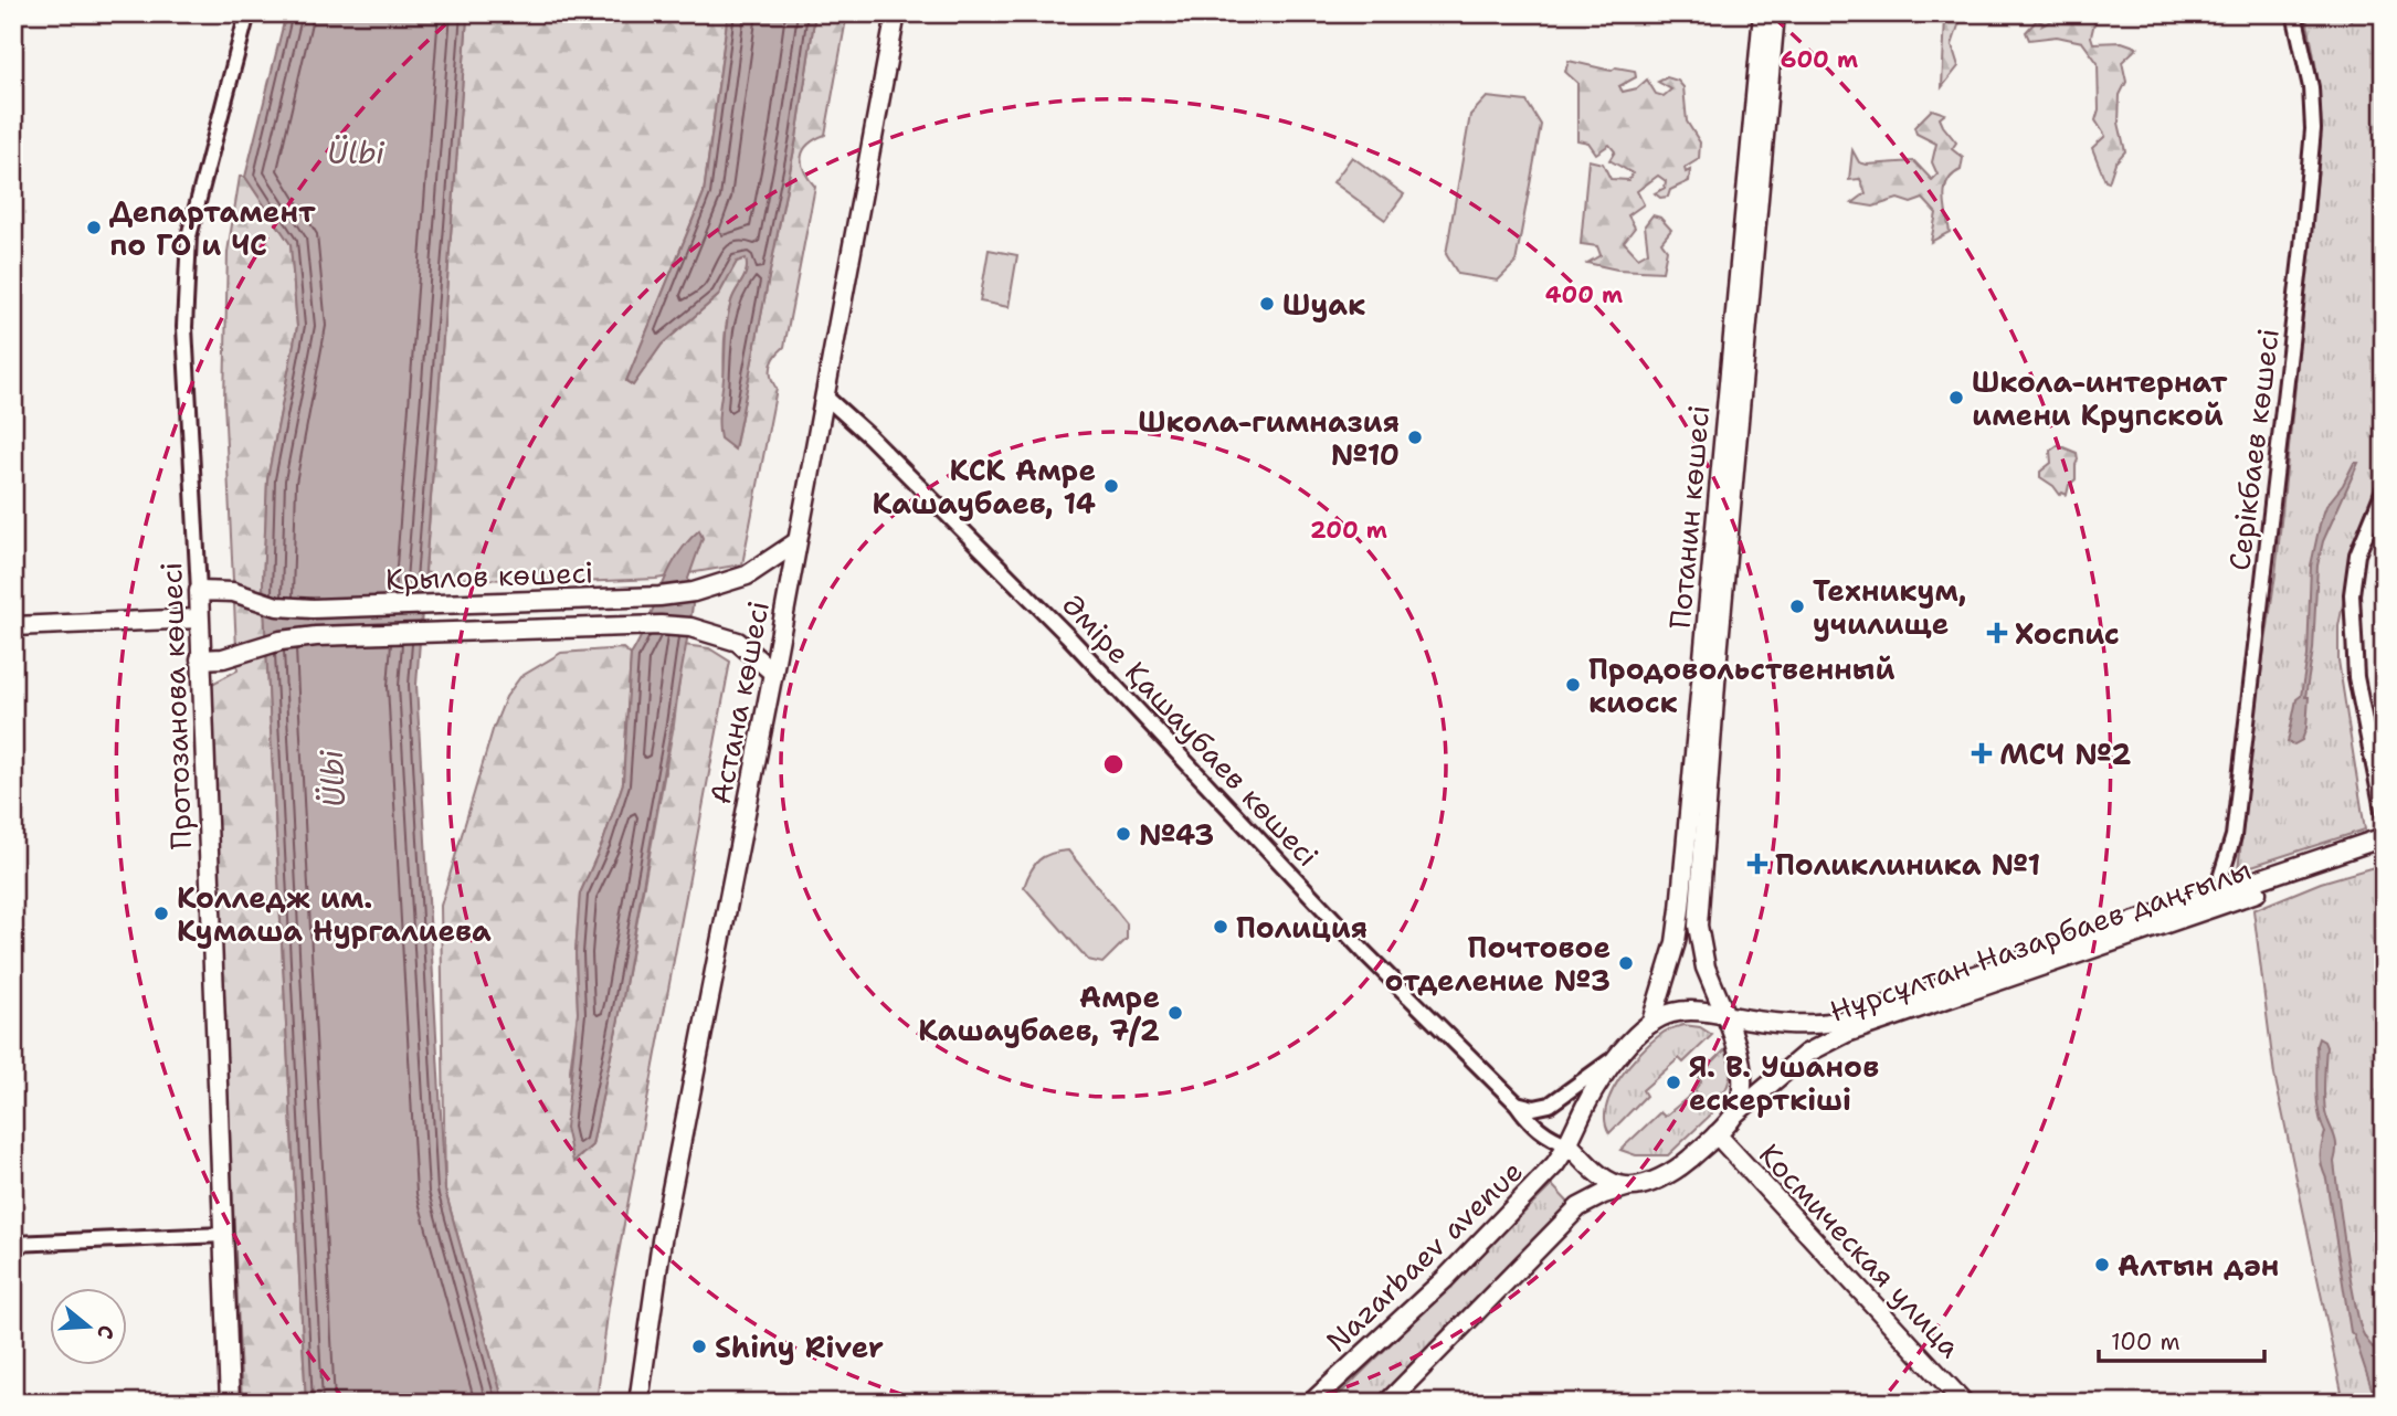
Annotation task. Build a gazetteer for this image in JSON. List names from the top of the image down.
{
  "streets": {
    "main road": [
      "Потанин көшесі",
      "Крылов көшесі",
      "Астана көшесі",
      "Протозанова көшесі",
      "Нұрсұлтан Назарбаев даңғылы",
      "Космическая улица",
      "Nazarbaev avenue"
    ],
    "street": ["Серікбаев көшесі", "Әміре Қашаубаев көшесі"]
  },
  "crossings": [
    ["Серікбаев көшесі", "Нұрсұлтан Назарбаев даңғылы"],
    ["Потанин көшесі", "Әміре Қашаубаев көшесі"],
    ["Потанин көшесі", "Нұрсұлтан Назарбаев даңғылы"],
    ["Потанин көшесі", "Космическая улица"],
    ["Потанин көшесі", "Nazarbaev avenue"],
    ["Крылов көшесі", "Астана көшесі"],
    ["Крылов көшесі", "Протозанова көшесі"],
    ["Астана көшесі", "Әміре Қашаубаев көшесі"],
    ["Әміре Қашаубаев көшесі", "Нұрсұлтан Назарбаев даңғылы"],
    ["Әміре Қашаубаев көшесі", "Космическая улица"],
    ["Әміре Қашаубаев көшесі", "Nazarbaev avenue"],
    ["Нұрсұлтан Назарбаев даңғылы", "Космическая улица"],
    ["Нұрсұлтан Назарбаев даңғылы", "Nazarbaev avenue"],
    ["Космическая улица", "Nazarbaev avenue"]
  ],
  "water": ["Ülbi"],
  "places": {
    "other": [
      "Департамент по ГО и ЧС",
      "Шуак",
      "Школа-интернат имени Крупской",
      "Школа-гимназия №10",
      "КСК Амре Кашаубаев, 14",
      "Техникум, училище",
      "Продовольственный киоск",
      "№43",
      "Колледж им. Кумаша Нургалиева",
      "Полиция",
      "Почтовое отделение №3",
      "Амре Кашаубаев, 7/2",
      "Я. В. Ушанов ескерткіші",
      "Алтын дән",
      "Shiny River"
    ],
    "health": ["Хоспис", "МСЧ №2", "Поликлиника №1"]
  },
  "scale_bar": "100 m",
  "north": "right",
  "rings": ["600 m", "400 m", "200 m"]
}
